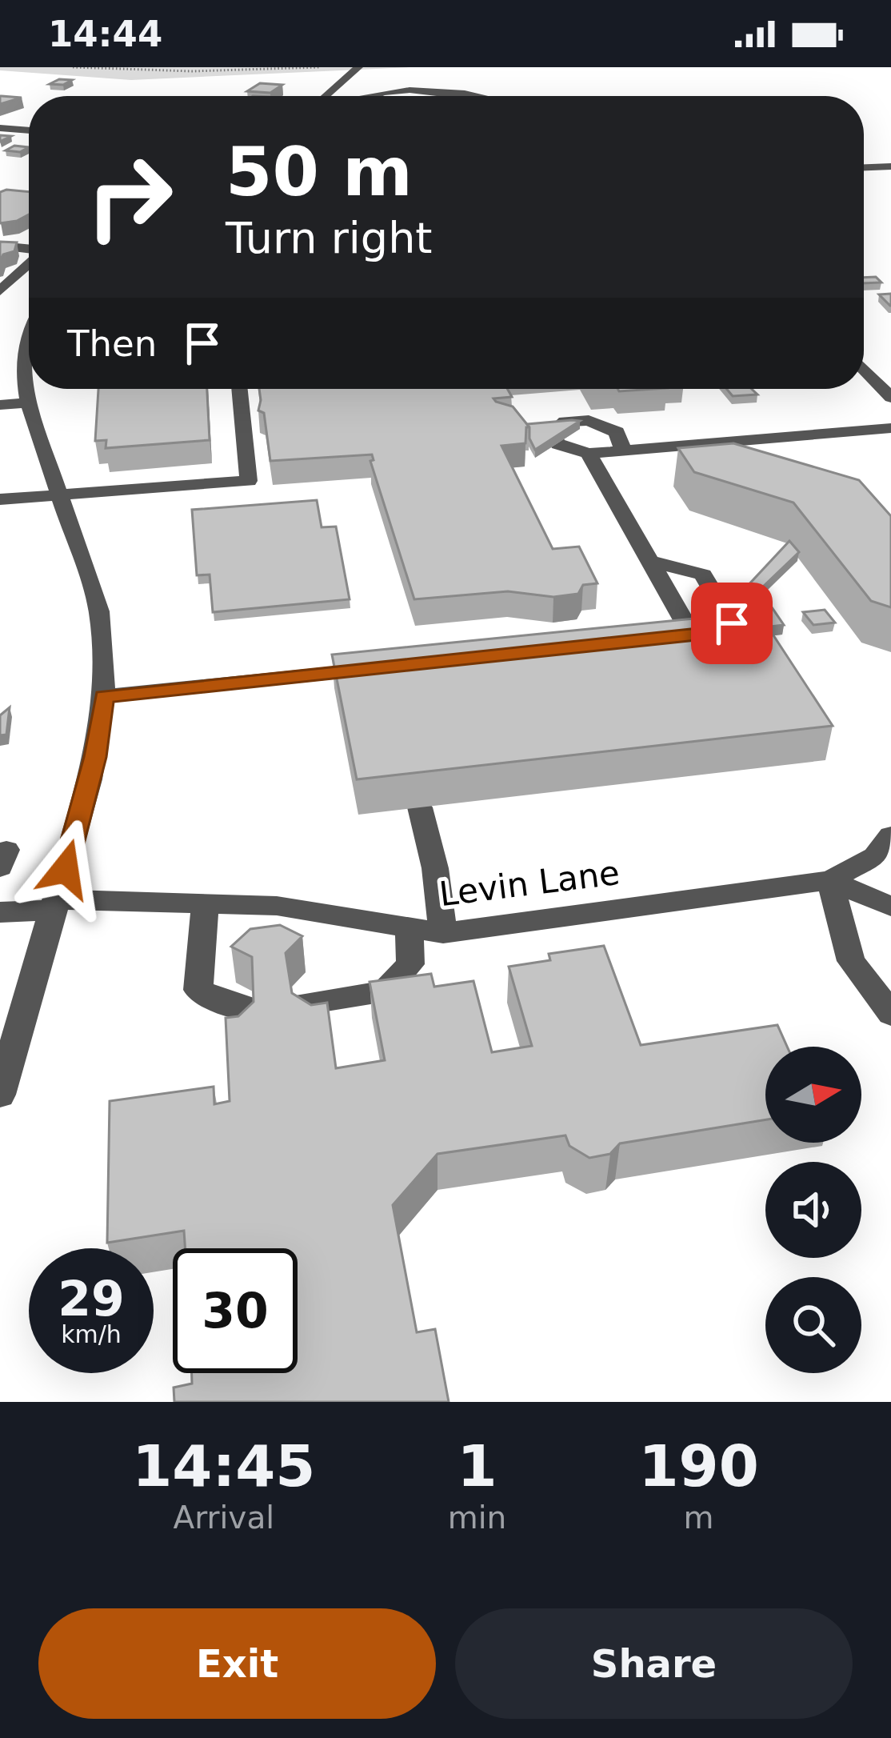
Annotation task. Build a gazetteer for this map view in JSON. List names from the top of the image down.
{
  "streets": {
    "street": ["Levin Lane"]
  },
  "north": "right",
  "page": {
    "status": "14:44",
    "turn": ["50 m", "Turn right"],
    "then": "Then",
    "speed": "29 km/h",
    "limit": "30",
    "eta": [
      "14:45",
      "Arrival",
      "1",
      "min",
      "190",
      "m"
    ],
    "buttons": ["Exit", "Share"]
  }
}
